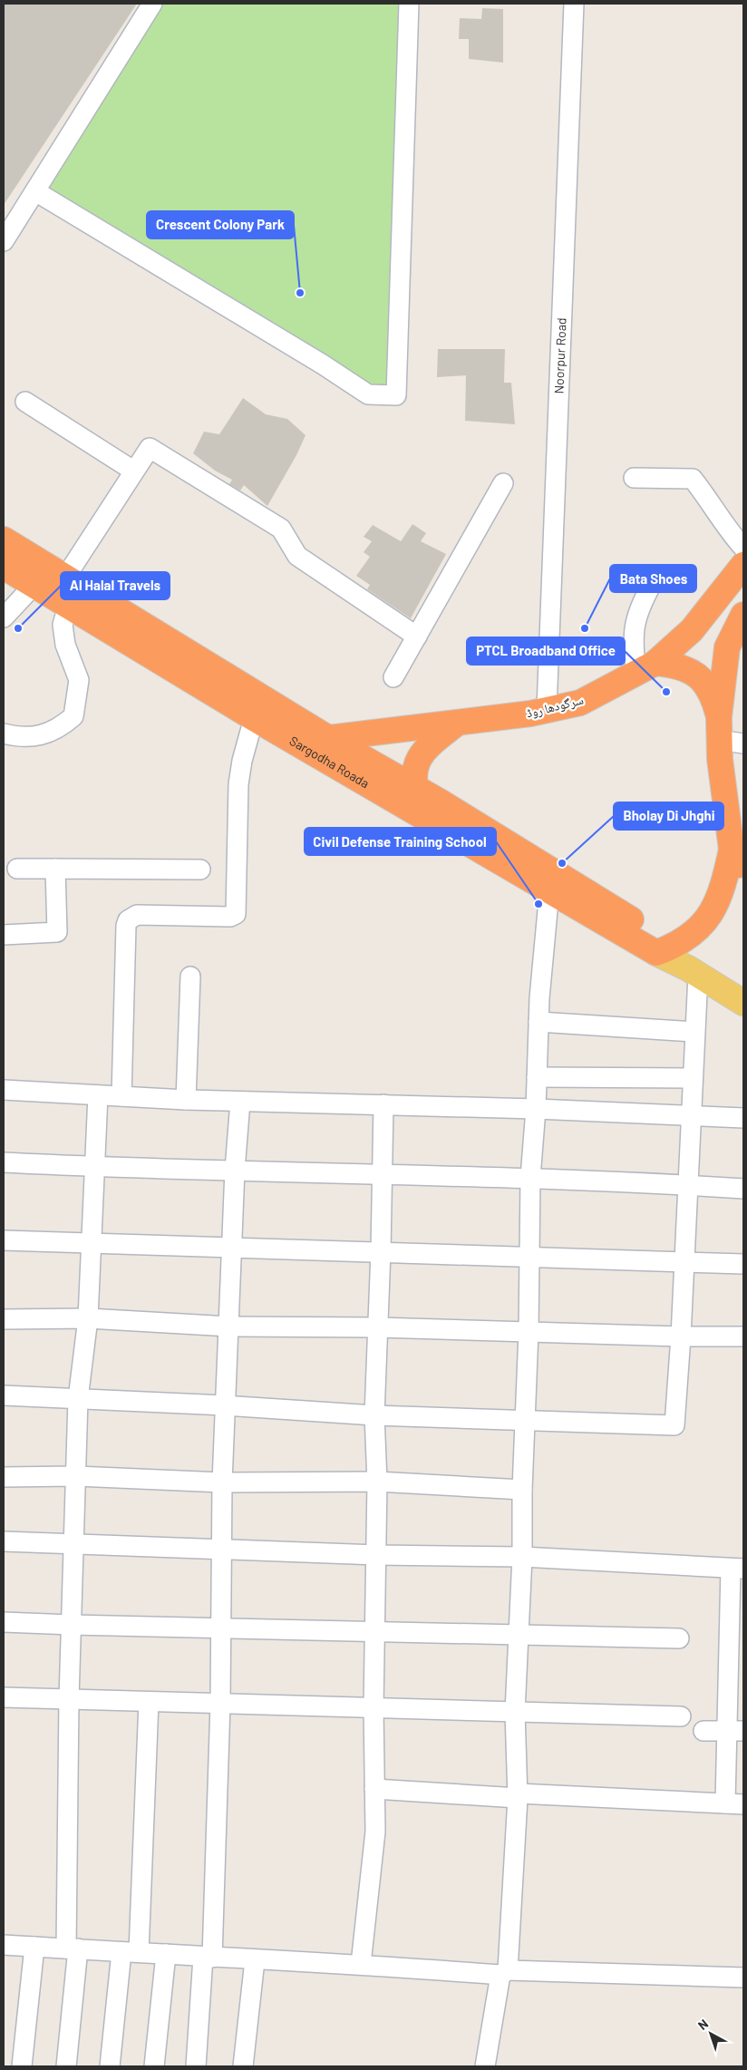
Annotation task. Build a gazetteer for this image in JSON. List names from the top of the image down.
{
  "streets": {
    "highway": ["سرگودھا روڈ", "Sargodha Roada"],
    "street": ["Noorpur Road"]
  },
  "crossings": [
    ["Noorpur Road", "سرگودھا روڈ"],
    ["سرگودھا روڈ", "Sargodha Roada"]
  ],
  "places": [
    "Crescent Colony Park",
    "Al Halal Travels",
    "Bata Shoes",
    "PTCL Broadband Office",
    "Bholay Di Jhghi",
    "Civil Defense Training School"
  ],
  "north": "top left"
}
